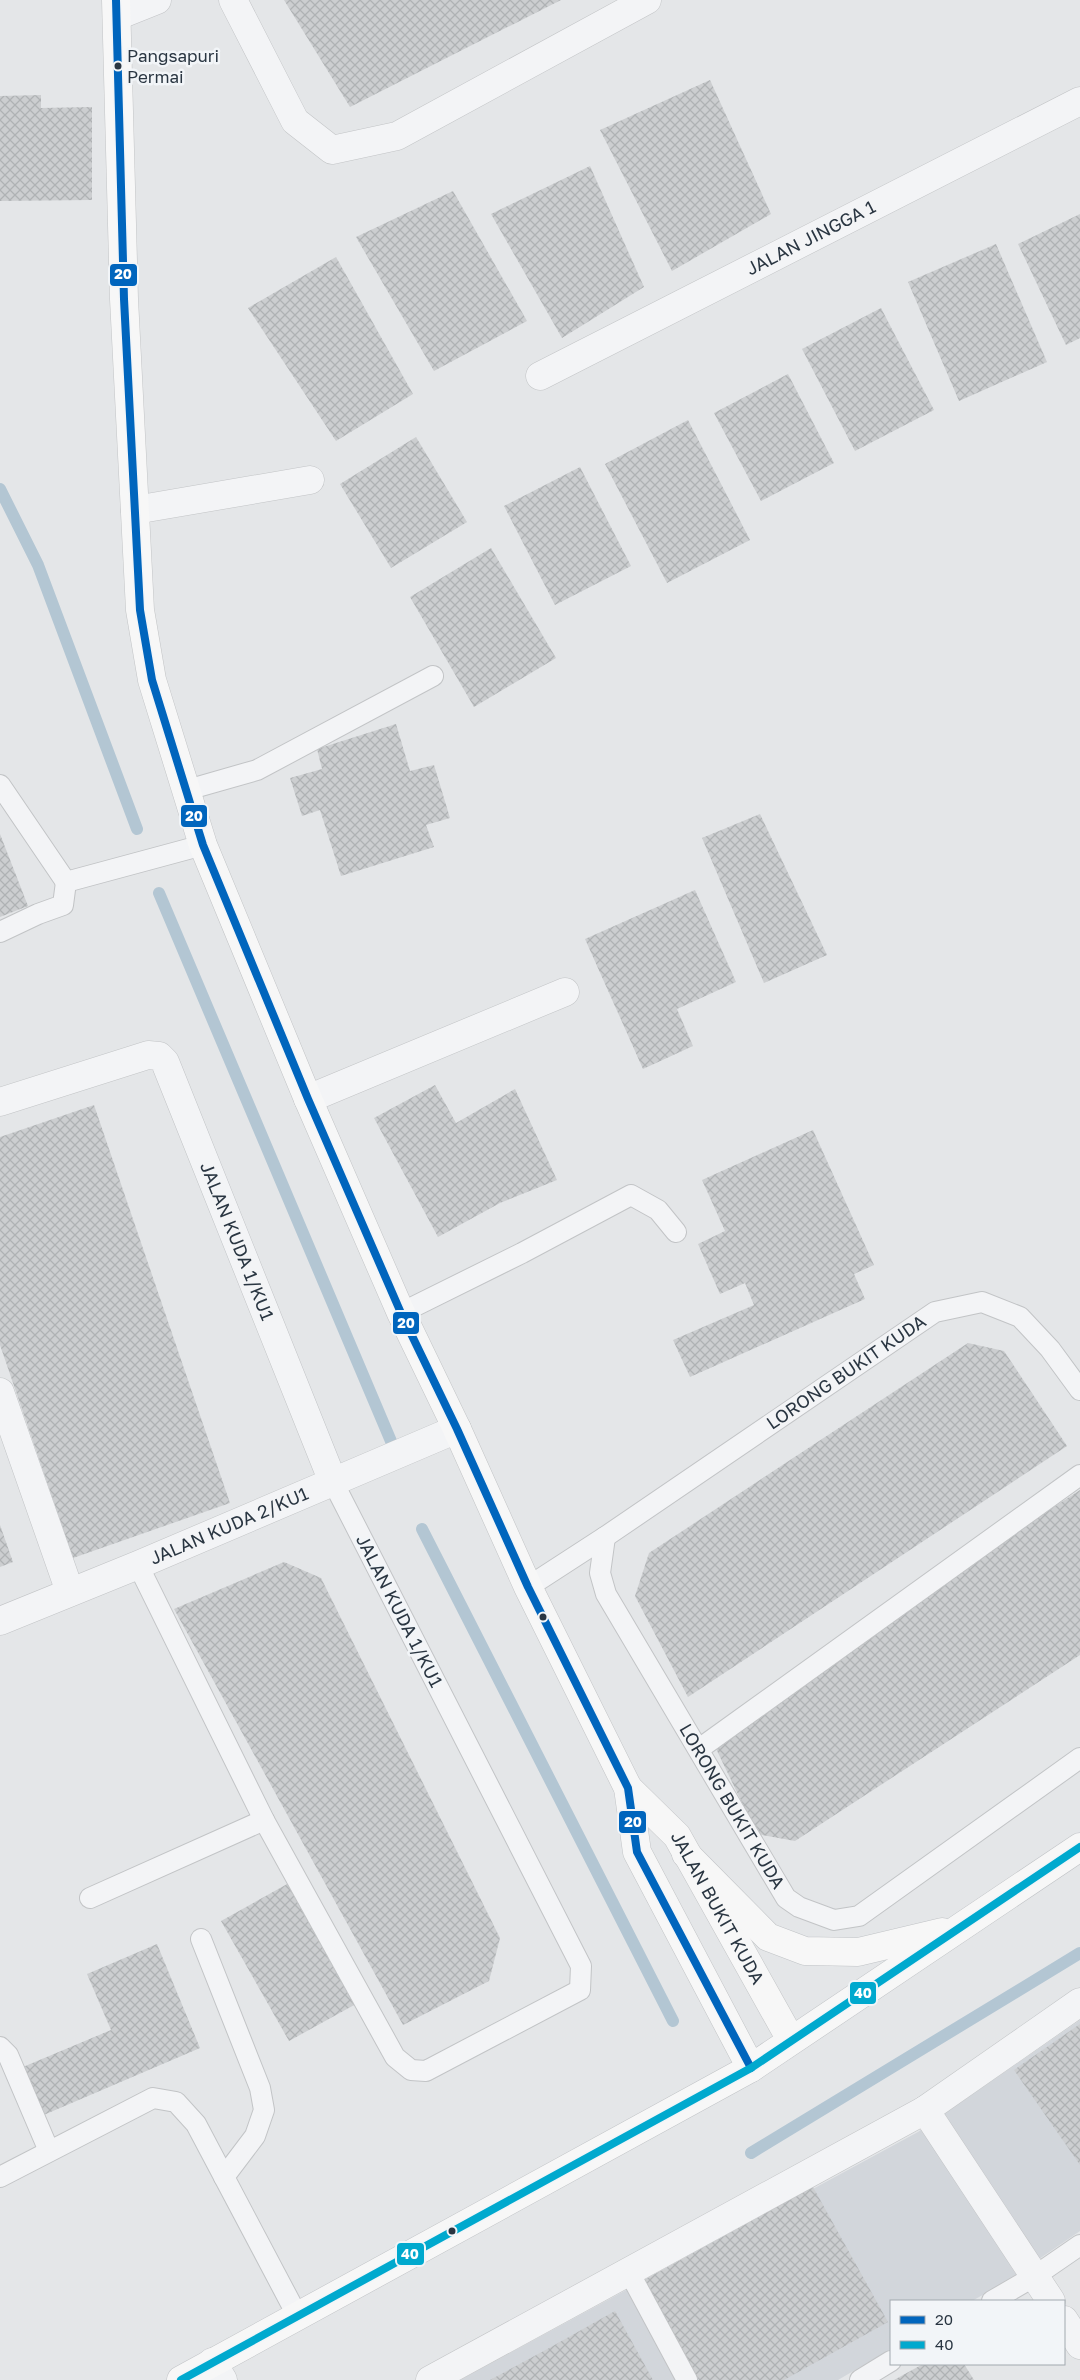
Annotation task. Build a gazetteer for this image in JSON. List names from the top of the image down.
{
  "streets": {
    "street": [
      "JALAN JINGGA 1",
      "JALAN KUDA 1/KU1",
      "JALAN KUDA 2/KU1",
      "JALAN BUKIT KUDA"
    ],
    "lane": ["LORONG BUKIT KUDA"]
  },
  "crossings": [
    ["JALAN KUDA 1/KU1", "JALAN KUDA 2/KU1"],
    ["LORONG BUKIT KUDA", "JALAN BUKIT KUDA"],
    ["JALAN KUDA 2/KU1", "JALAN BUKIT KUDA"]
  ],
  "places": ["Pangsapuri Permai"],
  "lines": ["transit line 20", "transit line 40"],
  "legend": ["20", "40"]
}
